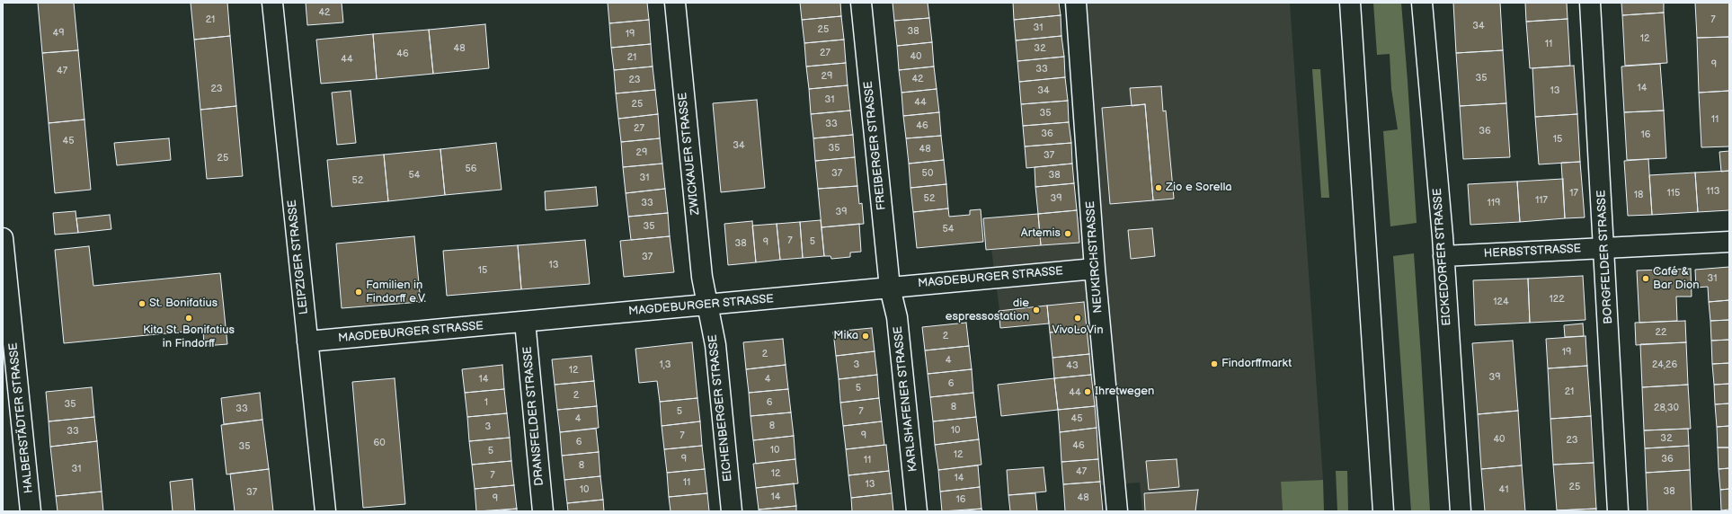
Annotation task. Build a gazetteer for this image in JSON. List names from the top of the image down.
{
  "streets": {
    "street": [
      "FREIBERGER STRASSE",
      "ZWICKAUER STRASSE",
      "HERBSTSTRASSE",
      "LEIPZIGER STRASSE",
      "NEUKIRCHSTRASSE",
      "EICKEDORFER STRASSE",
      "BORGFELDER STRASSE",
      "MAGDEBURGER STRASSE",
      "KARLSHAFENER STRASSE",
      "EICHENBERGER STRASSE",
      "DRANSFELDER STRASSE",
      "HALBERSTÄDTER STRASSE"
    ]
  },
  "crossings": [
    ["FREIBERGER STRASSE", "MAGDEBURGER STRASSE"],
    ["FREIBERGER STRASSE", "KARLSHAFENER STRASSE"],
    ["ZWICKAUER STRASSE", "MAGDEBURGER STRASSE"],
    ["ZWICKAUER STRASSE", "EICHENBERGER STRASSE"],
    ["HERBSTSTRASSE", "EICKEDORFER STRASSE"],
    ["HERBSTSTRASSE", "BORGFELDER STRASSE"],
    ["LEIPZIGER STRASSE", "MAGDEBURGER STRASSE"],
    ["NEUKIRCHSTRASSE", "MAGDEBURGER STRASSE"],
    ["MAGDEBURGER STRASSE", "KARLSHAFENER STRASSE"],
    ["MAGDEBURGER STRASSE", "EICHENBERGER STRASSE"],
    ["MAGDEBURGER STRASSE", "DRANSFELDER STRASSE"]
  ],
  "places": [
    "Zio e Sorella",
    "Artemis",
    "Café & Bar Dion",
    "Familien in Findorff e.V.",
    "St. Bonifatius",
    "die espressostation",
    "Kita St. Bonifatius in Findorff",
    "VivoLoVin",
    "Mika",
    "Findorffmarkt",
    "Ihretwegen"
  ],
  "house_numbers": [
    "42",
    "21",
    "7",
    "34",
    "31",
    "25",
    "38",
    "49",
    "19",
    "12",
    "11",
    "48",
    "32",
    "27",
    "46",
    "40",
    "21",
    "44",
    "9",
    "33",
    "47",
    "29",
    "35",
    "42",
    "23",
    "14",
    "23",
    "34",
    "13",
    "31",
    "44",
    "25",
    "35",
    "11",
    "33",
    "46",
    "27",
    "36",
    "36",
    "16",
    "15",
    "45",
    "34",
    "35",
    "48",
    "29",
    "37",
    "25",
    "56",
    "37",
    "50",
    "54",
    "38",
    "31",
    "52",
    "113",
    "17",
    "115",
    "18",
    "52",
    "39",
    "117",
    "33",
    "119",
    "39",
    "35",
    "54",
    "7",
    "5",
    "9",
    "38",
    "37",
    "13",
    "15",
    "31",
    "122",
    "124",
    "22",
    "2",
    "19",
    "2",
    "4",
    "1,3",
    "3",
    "24,26",
    "43",
    "12",
    "39",
    "14",
    "4",
    "6",
    "5",
    "21",
    "44",
    "2",
    "1",
    "6",
    "35",
    "8",
    "28,30",
    "33",
    "5",
    "7",
    "4",
    "45",
    "8",
    "3",
    "10",
    "33",
    "7",
    "9",
    "32",
    "40",
    "23",
    "6",
    "60",
    "46",
    "35",
    "10",
    "5",
    "12",
    "9",
    "36",
    "11",
    "8",
    "31",
    "47",
    "12",
    "7",
    "14",
    "11",
    "13",
    "25",
    "10",
    "41",
    "38",
    "37",
    "14",
    "48",
    "9",
    "16"
  ]
}
